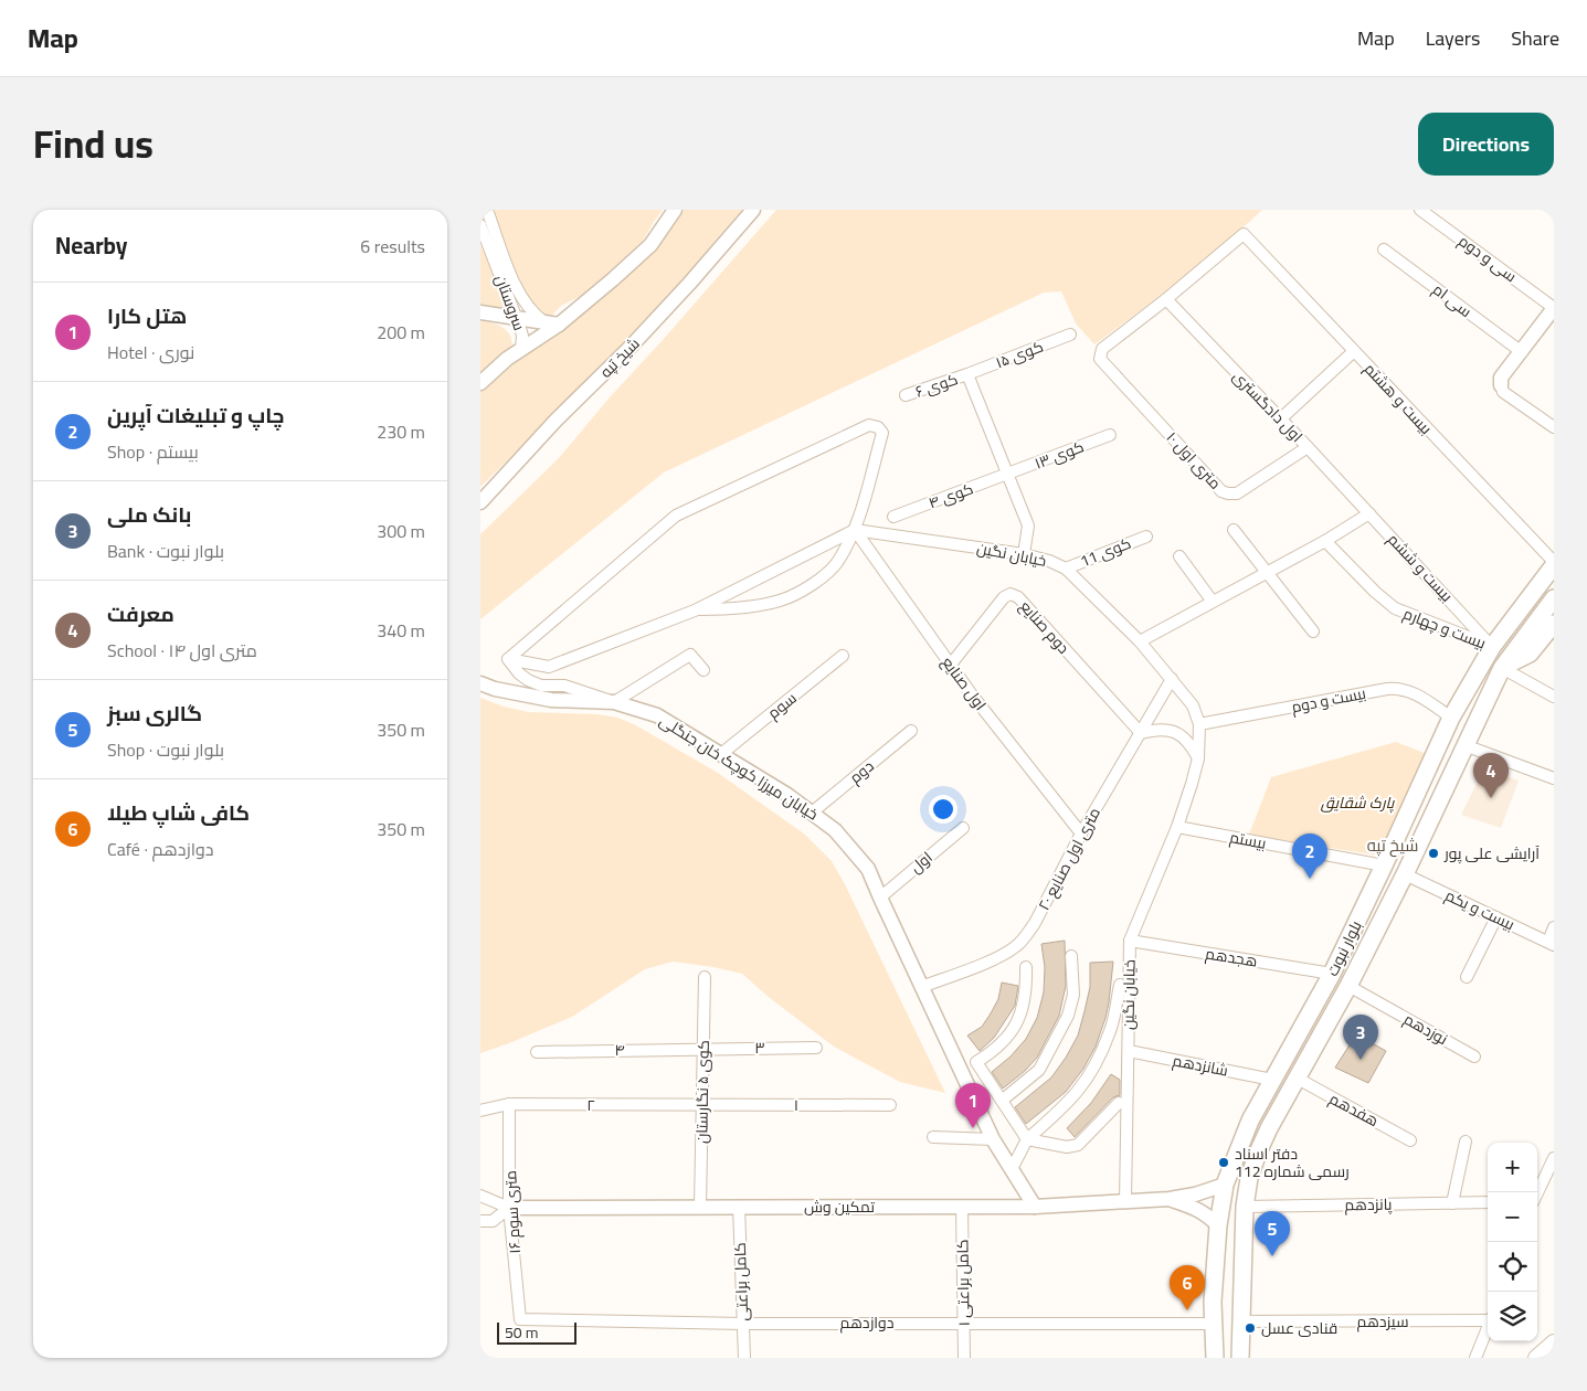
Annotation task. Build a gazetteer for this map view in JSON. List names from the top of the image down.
{
  "streets": {
    "main road": ["بلوار نبوت"],
    "street": [
      "سی و دوم",
      "سی ام",
      "سروستان",
      "کوی ۱۵",
      "شیخ تپه",
      "کوی ۶",
      "بیست و هشتم",
      "اول دادگستری",
      "کوی ۱۳",
      "۱۰ متری اول",
      "کوی ۴",
      "کوی 11",
      "خیابان نگین",
      "بیست و ششم",
      "دوم صنایع",
      "بیست و چهارم",
      "اول صنایع",
      "بیست و دوم",
      "سوم",
      "خیابان میرزا کوچک خان جنگلی",
      "دوم",
      "بیستم",
      "۲۰ متری اول صنایع",
      "اول",
      "بیست و یکم",
      "هجدهم",
      "نوزدهم",
      "۳",
      "۴",
      "شانزدهم",
      "کوی ۵ نگارستان",
      "۲",
      "۱",
      "هفدهم",
      "پانزدهم",
      "تمکین وش",
      "۱۶ متری سوم",
      "کامل براعتی",
      "کامل براعتی ۱",
      "سیزدهم",
      "دوازدهم"
    ]
  },
  "crossings": [
    ["کوی ۱۵", "کوی ۶"],
    ["بیست و هشتم", "اول دادگستری"],
    ["بیست و هشتم", "۱۰ متری اول"],
    ["بیست و هشتم", "بلوار نبوت"],
    ["اول دادگستری", "۱۰ متری اول"],
    ["اول دادگستری", "بیست و ششم"],
    ["کوی ۱۳", "کوی ۴"],
    ["کوی 11", "خیابان نگین"],
    ["خیابان نگین", "اول صنایع"],
    ["خیابان نگین", "بیست و دوم"],
    ["خیابان نگین", "بیستم"],
    ["خیابان نگین", "۲۰ متری اول صنایع"],
    ["خیابان نگین", "هجدهم"],
    ["خیابان نگین", "شانزدهم"],
    ["خیابان نگین", "تمکین وش"],
    ["بیست و ششم", "بیست و چهارم"],
    ["بیست و ششم", "بلوار نبوت"],
    ["دوم صنایع", "اول صنایع"],
    ["دوم صنایع", "۲۰ متری اول صنایع"],
    ["بیست و چهارم", "بلوار نبوت"],
    ["اول صنایع", "۲۰ متری اول صنایع"],
    ["بیست و دوم", "بلوار نبوت"],
    ["سوم", "خیابان میرزا کوچک خان جنگلی"],
    ["خیابان میرزا کوچک خان جنگلی", "دوم"],
    ["خیابان میرزا کوچک خان جنگلی", "۲۰ متری اول صنایع"],
    ["خیابان میرزا کوچک خان جنگلی", "اول"],
    ["خیابان میرزا کوچک خان جنگلی", "تمکین وش"],
    ["بیستم", "بلوار نبوت"],
    ["بیست و یکم", "بلوار نبوت"],
    ["بلوار نبوت", "هجدهم"],
    ["بلوار نبوت", "نوزدهم"],
    ["بلوار نبوت", "شانزدهم"],
    ["بلوار نبوت", "هفدهم"],
    ["بلوار نبوت", "پانزدهم"],
    ["بلوار نبوت", "سیزدهم"],
    ["بلوار نبوت", "دوازدهم"],
    ["۳", "۴"],
    ["۳", "کوی ۵ نگارستان"],
    ["۴", "کوی ۵ نگارستان"],
    ["کوی ۵ نگارستان", "۲"],
    ["کوی ۵ نگارستان", "۱"],
    ["کوی ۵ نگارستان", "تمکین وش"],
    ["۲", "۱"],
    ["۲", "۱۶ متری سوم"],
    ["تمکین وش", "۱۶ متری سوم"],
    ["تمکین وش", "کامل براعتی"],
    ["تمکین وش", "کامل براعتی ۱"],
    ["۱۶ متری سوم", "دوازدهم"],
    ["کامل براعتی", "دوازدهم"],
    ["کامل براعتی ۱", "دوازدهم"]
  ],
  "districts": ["شیخ تپه"],
  "parks": ["پارک شقایق"],
  "places": ["آرایشی علی پور", "دفتر اسناد رسمی شماره 112", "قنادی عسل"],
  "scale_bar": "50 m",
  "page": {
    "header": "Map",
    "nav": ["Map", "Layers", "Share"],
    "title": "Find us",
    "buttons": "Directions",
    "heading": ["Nearby", "6 results"],
    "list": [
      {
        "mark": "1",
        "name": "هتل کارا",
        "note": "Hotel · نوری",
        "value": "200 m"
      },
      {
        "mark": "2",
        "name": "چاپ و تبلیغات آپرین",
        "note": "Shop · بیستم",
        "value": "230 m"
      },
      {
        "mark": "3",
        "name": "بانک ملی",
        "note": "Bank · بلوار نبوت",
        "value": "300 m"
      },
      {
        "mark": "4",
        "name": "معرفت",
        "note": "School · ۱۴ متری اول",
        "value": "340 m"
      },
      {
        "mark": "5",
        "name": "گالری سبز",
        "note": "Shop · بلوار نبوت",
        "value": "350 m"
      },
      {
        "mark": "6",
        "name": "کافی شاپ طیلا",
        "note": "Café · دوازدهم",
        "value": "350 m"
      }
    ],
    "pins": [
      "4",
      "2",
      "3",
      "1",
      "5",
      "6"
    ],
    "map_buttons": ["+", "−"],
    "scale": "50 m"
  }
}
